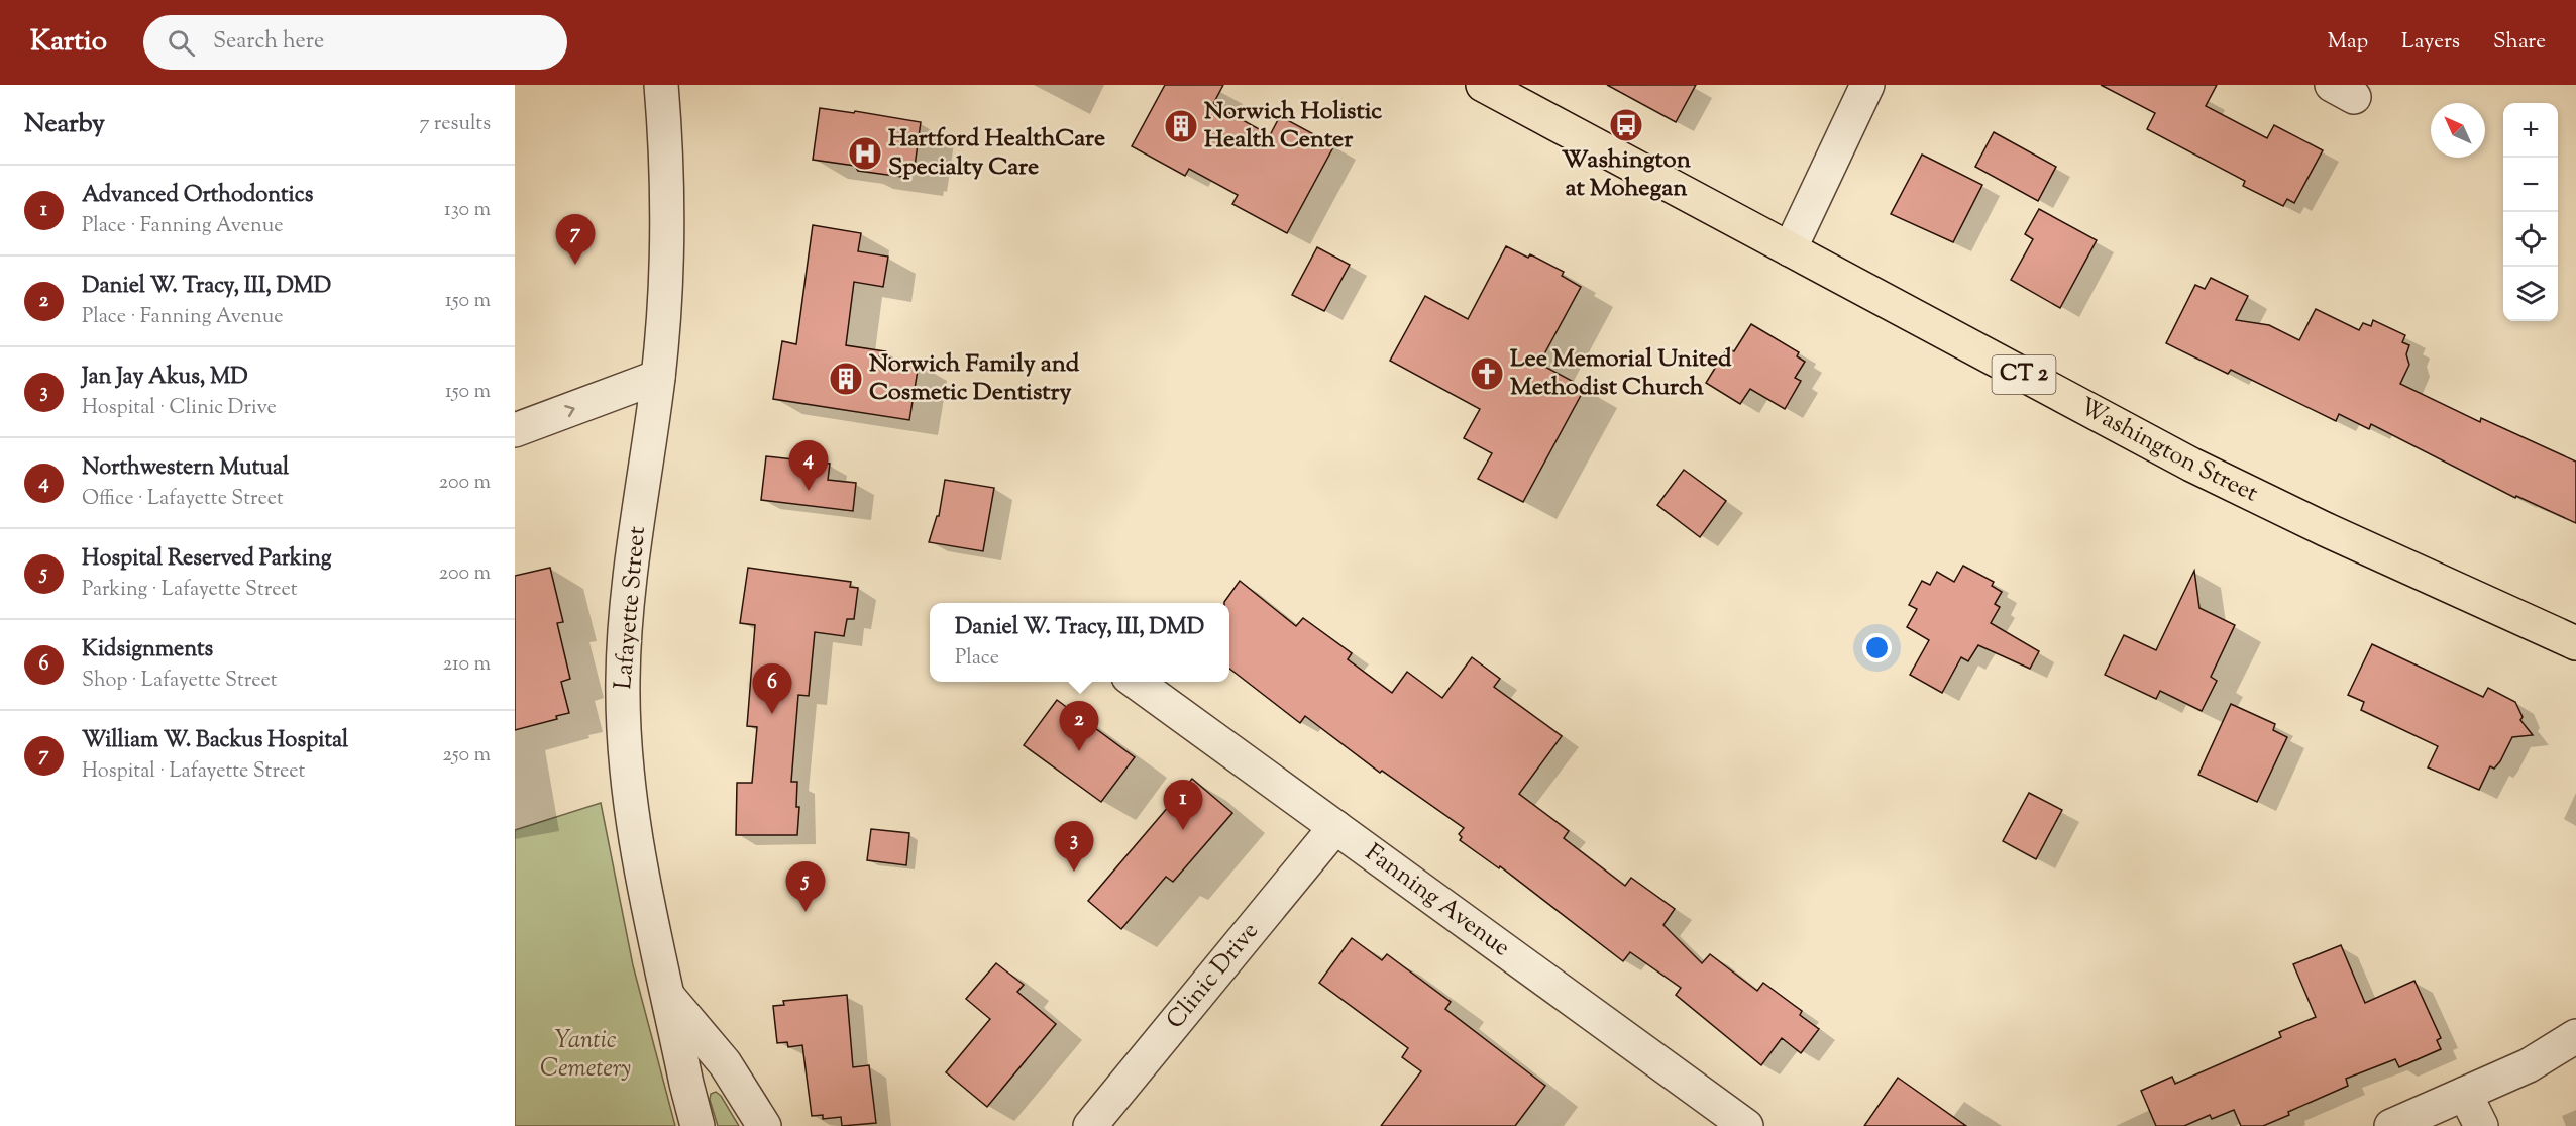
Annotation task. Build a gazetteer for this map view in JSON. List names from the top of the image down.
{
  "streets": {
    "highway": ["CT 2", "Washington Street"],
    "street": ["Lafayette Street", "Fanning Avenue", "Clinic Drive"]
  },
  "crossings": [
    ["Fanning Avenue", "Clinic Drive"]
  ],
  "parks": ["Yantic Cemetery"],
  "places": {
    "bus stop": ["Washington at Mohegan"],
    "building": ["Norwich Holistic Health Center", "Norwich Family and Cosmetic Dentistry"],
    "hospital": ["Hartford HealthCare Specialty Care"],
    "church": ["Lee Memorial United Methodist Church"]
  },
  "north": "top left",
  "page": {
    "header": "Kartio",
    "search": "Search here",
    "nav": ["Map", "Layers", "Share"],
    "heading": ["Nearby", "7 results"],
    "map_buttons": ["+", "−"],
    "list": [
      {
        "mark": "1",
        "name": "Advanced Orthodontics",
        "note": "Place · Fanning Avenue",
        "value": "130 m"
      },
      {
        "mark": "2",
        "name": "Daniel W. Tracy, III, DMD",
        "note": "Place · Fanning Avenue",
        "value": "150 m"
      },
      {
        "mark": "3",
        "name": "Jan Jay Akus, MD",
        "note": "Hospital · Clinic Drive",
        "value": "150 m"
      },
      {
        "mark": "4",
        "name": "Northwestern Mutual",
        "note": "Office · Lafayette Street",
        "value": "200 m"
      },
      {
        "mark": "5",
        "name": "Hospital Reserved Parking",
        "note": "Parking · Lafayette Street",
        "value": "200 m"
      },
      {
        "mark": "6",
        "name": "Kidsignments",
        "note": "Shop · Lafayette Street",
        "value": "210 m"
      },
      {
        "mark": "7",
        "name": "William W. Backus Hospital",
        "note": "Hospital · Lafayette Street",
        "value": "250 m"
      }
    ],
    "pins": [
      "7",
      "4",
      "6",
      "2",
      "1",
      "3",
      "5"
    ],
    "popup": ["Daniel W. Tracy, III, DMD", "Place"]
  }
}
